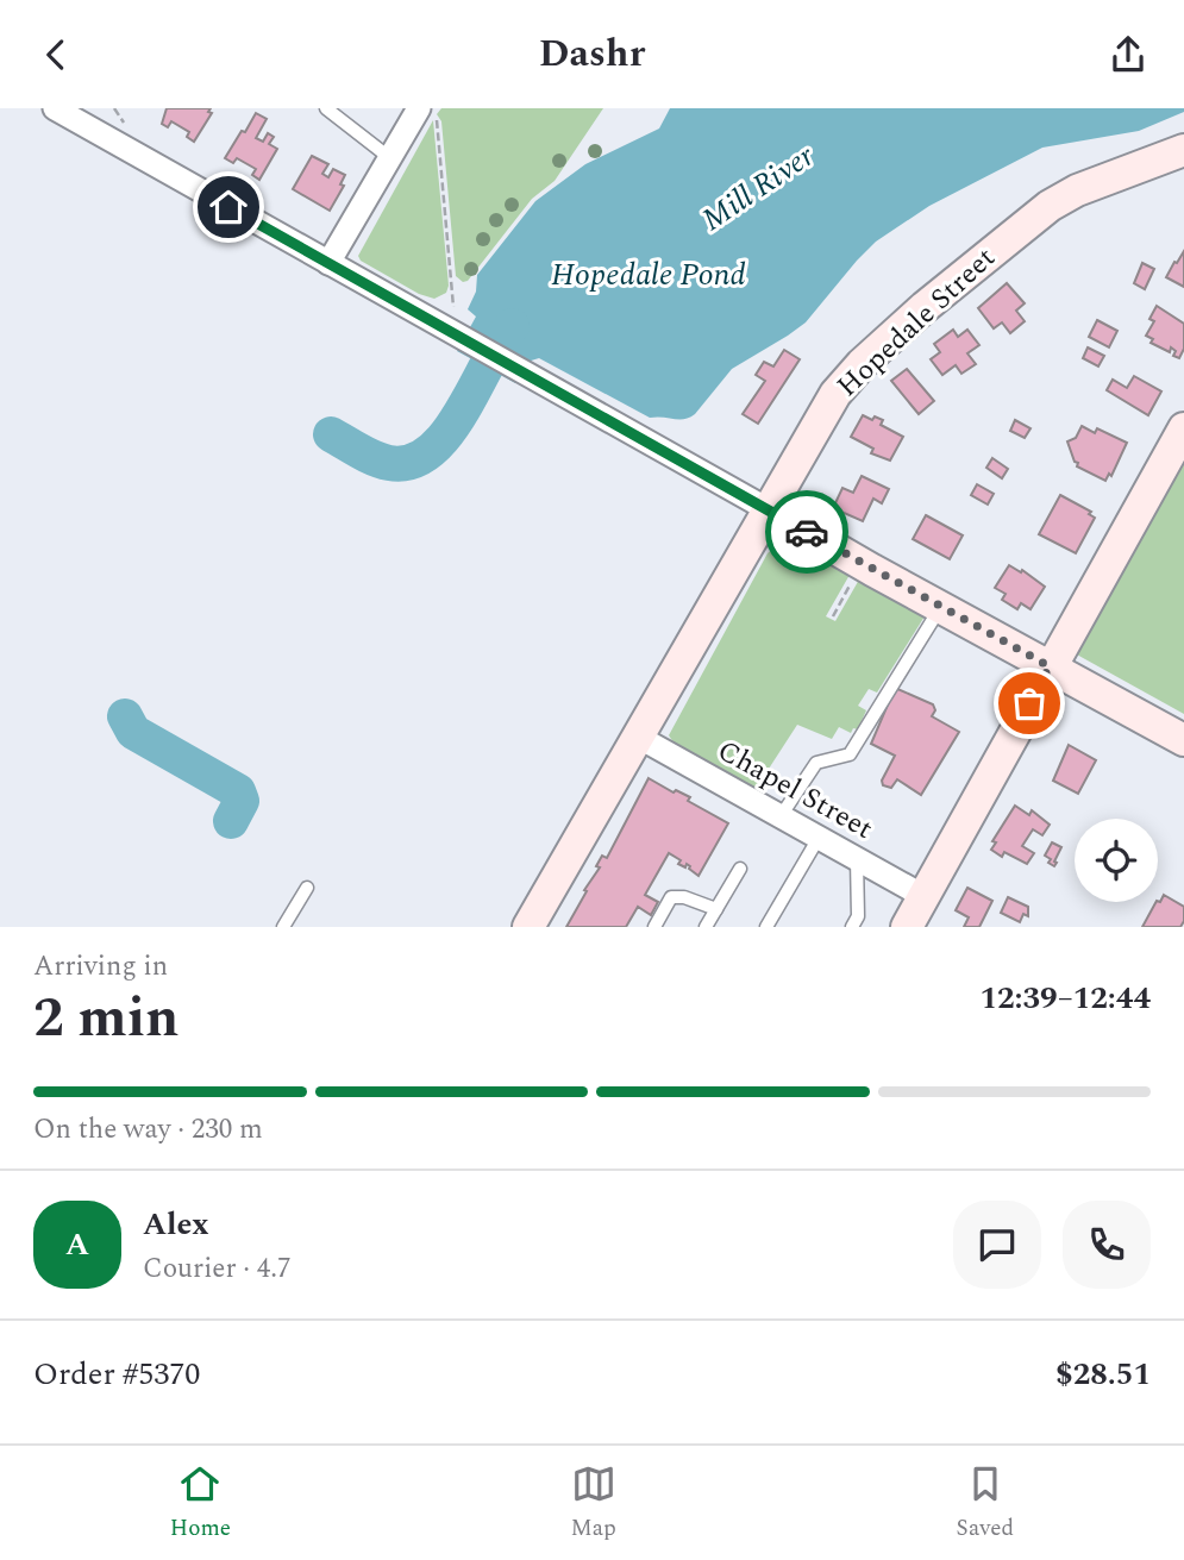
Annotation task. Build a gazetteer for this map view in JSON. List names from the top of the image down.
{
  "streets": {
    "street": ["Hopedale Street", "Chapel Street"]
  },
  "crossings": [
    ["Hopedale Street", "Chapel Street"]
  ],
  "water": ["Mill River", "Hopedale Pond"],
  "page": {
    "header": "Dashr",
    "heading": ["2 min", "Arriving in", "12:39–12:44"],
    "panel": [
      "Alex",
      "Courier · 4.7",
      "Order #5370",
      "$28.51"
    ],
    "bar": "On the way · 230 m",
    "round": "A",
    "tabs": ["Home", "Map", "Saved"]
  }
}
